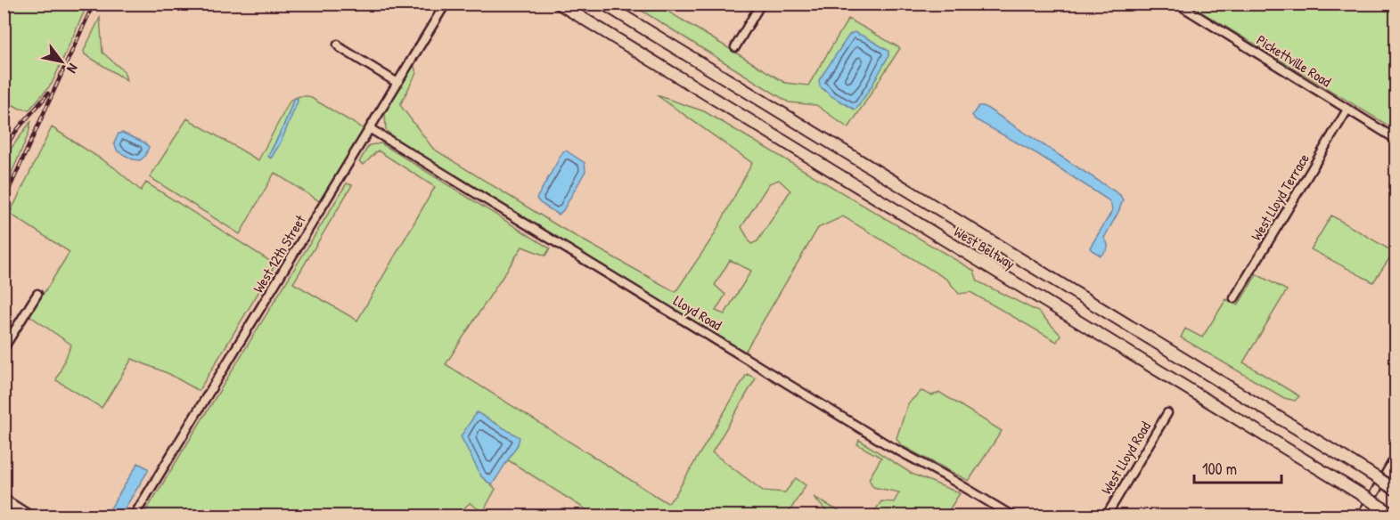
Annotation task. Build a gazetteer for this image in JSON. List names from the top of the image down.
{
  "streets": {
    "highway": ["West Beltway"],
    "street": [
      "Pickettville Road",
      "West Lloyd Terrace",
      "West 12th Street",
      "Lloyd Road",
      "West Lloyd Road"
    ]
  },
  "crossings": [
    ["Pickettville Road", "West Lloyd Terrace"],
    ["West 12th Street", "Lloyd Road"]
  ],
  "scale_bar": "100 m",
  "north": "bottom right"
}
